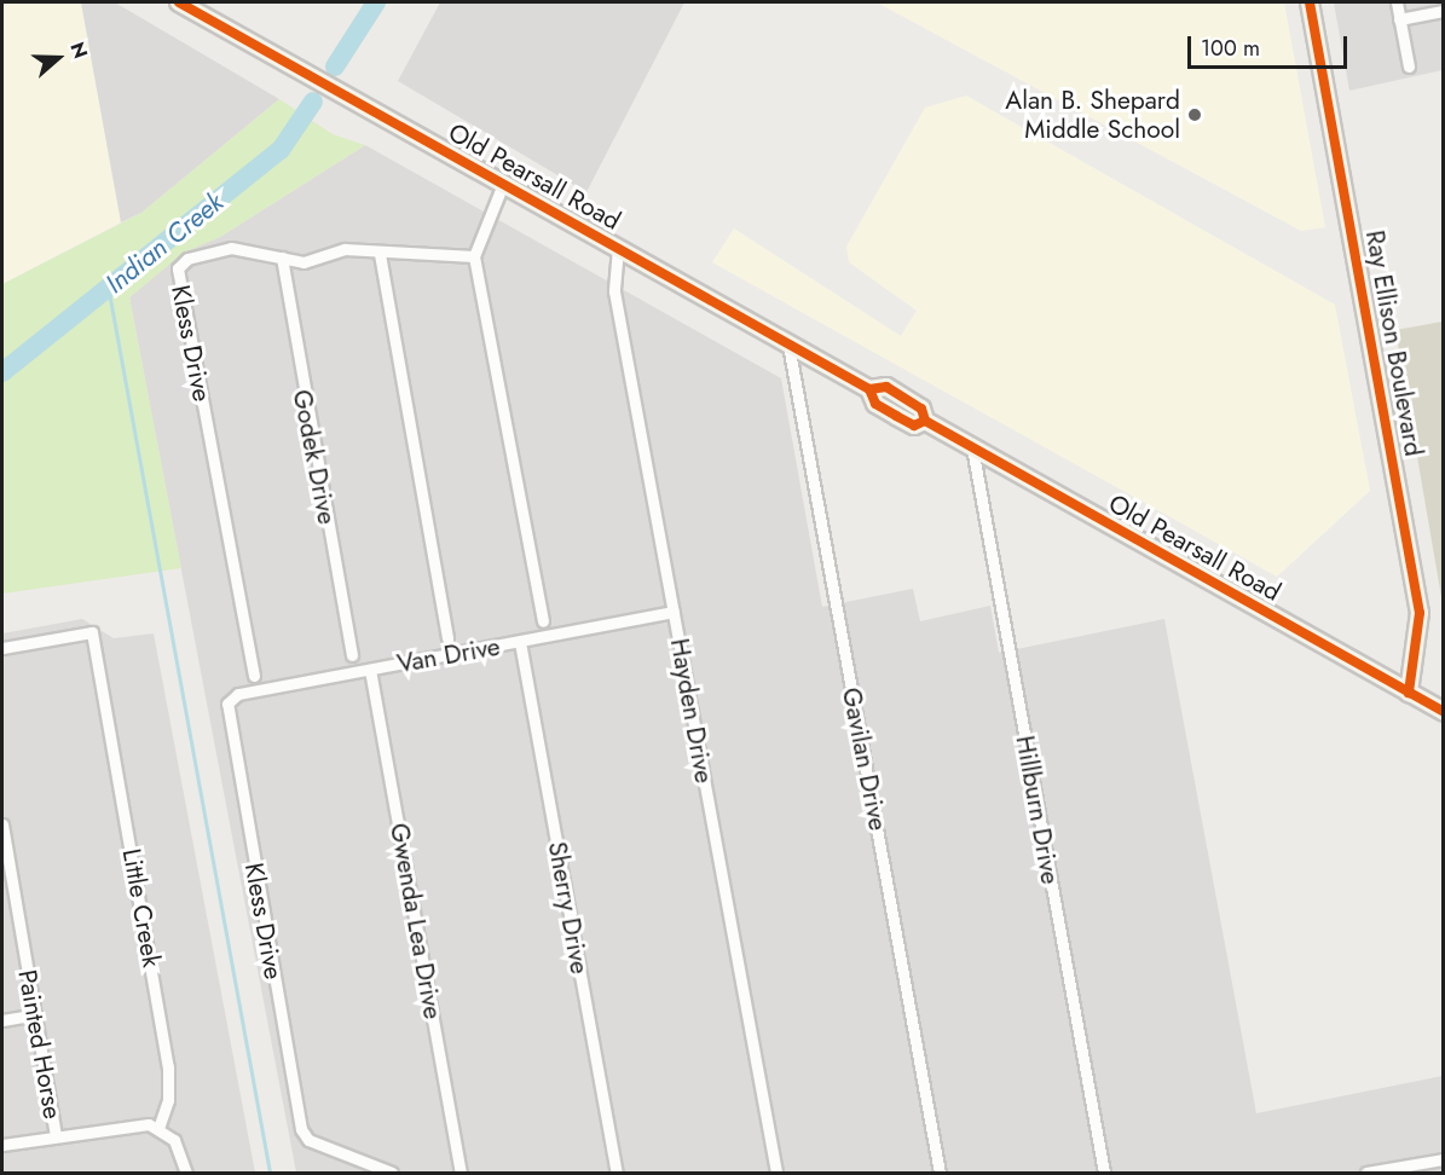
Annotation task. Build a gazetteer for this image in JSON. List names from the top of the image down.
{
  "streets": {
    "main road": ["Old Pearsall Road", "Ray Ellison Boulevard"],
    "street": [
      "Kless Drive",
      "Godek Drive",
      "Van Drive",
      "Hayden Drive",
      "Gavilan Drive",
      "Hillburn Drive",
      "Little Creek",
      "Sherry Drive",
      "Gwenda Lea Drive",
      "Painted Horse"
    ]
  },
  "crossings": [
    ["Old Pearsall Road", "Ray Ellison Boulevard"],
    ["Old Pearsall Road", "Hayden Drive"],
    ["Old Pearsall Road", "Gavilan Drive"],
    ["Old Pearsall Road", "Hillburn Drive"],
    ["Kless Drive", "Godek Drive"],
    ["Kless Drive", "Van Drive"],
    ["Van Drive", "Hayden Drive"],
    ["Van Drive", "Sherry Drive"],
    ["Van Drive", "Gwenda Lea Drive"]
  ],
  "water": ["Indian Creek"],
  "places": ["Alan B. Shepard Middle School"],
  "scale_bar": "100 m",
  "north": "right"
}
